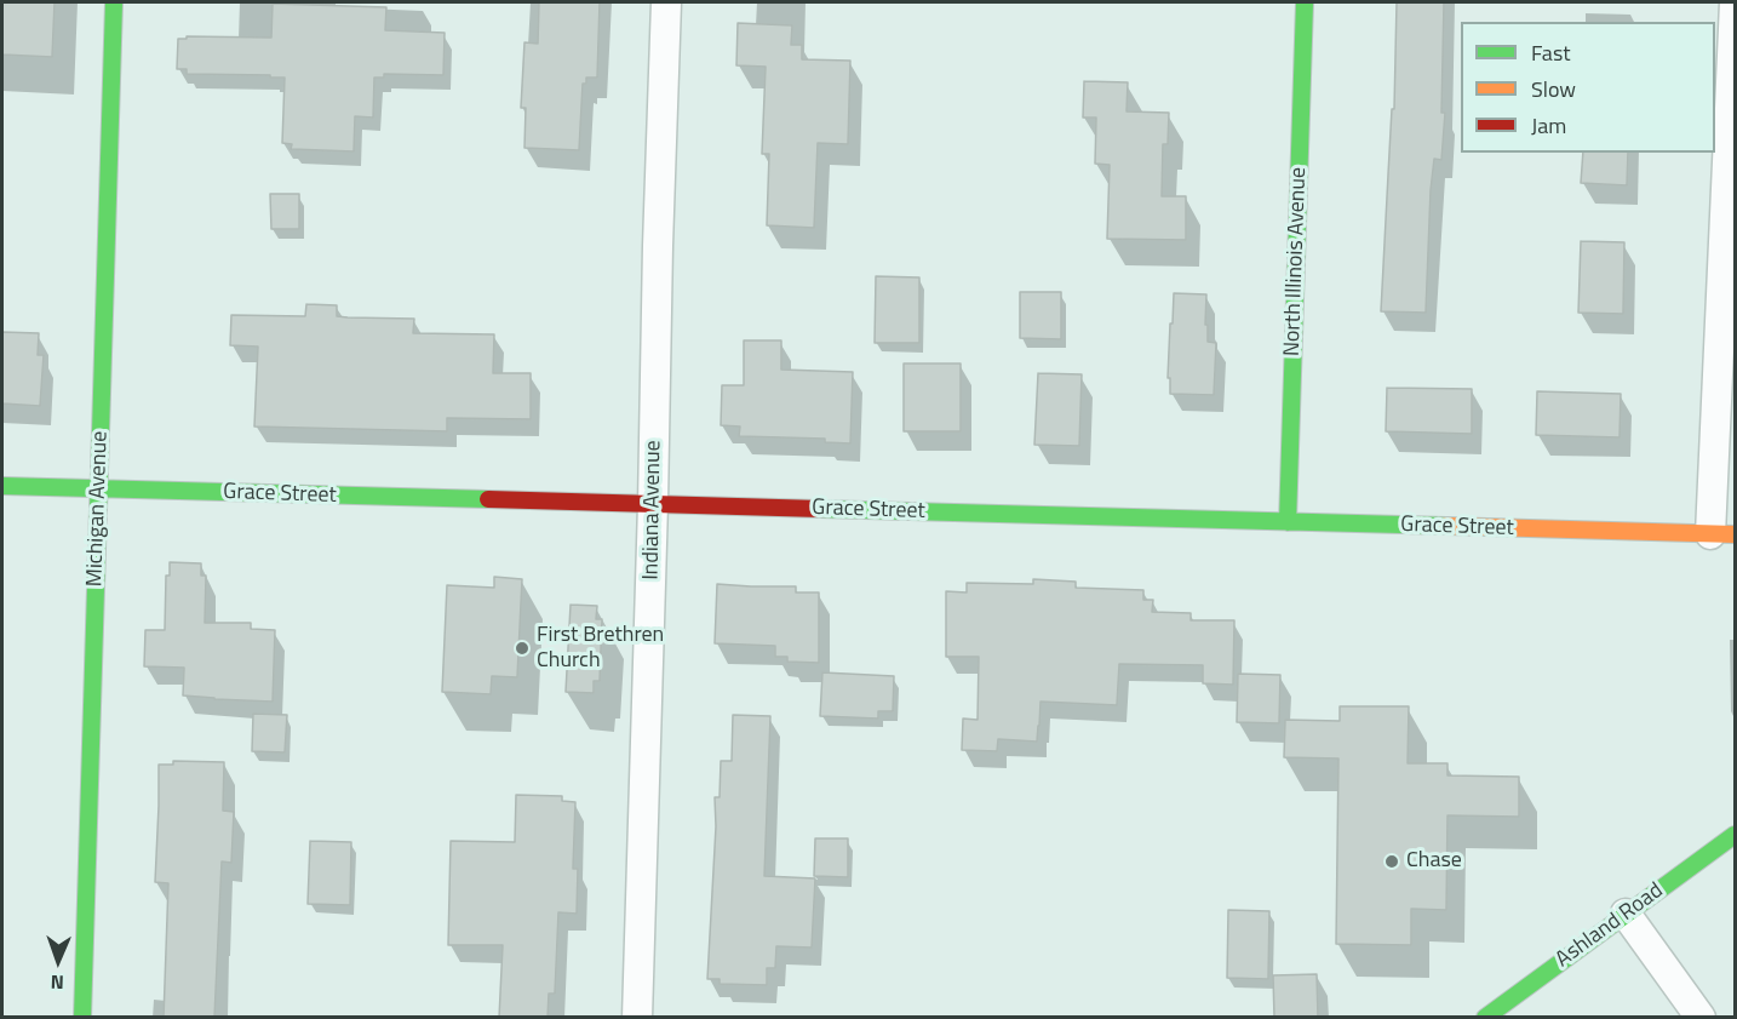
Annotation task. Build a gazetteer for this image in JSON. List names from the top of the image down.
{
  "streets": {
    "street": [
      "North Illinois Avenue",
      "Grace Street",
      "Michigan Avenue",
      "Indiana Avenue",
      "Ashland Road"
    ]
  },
  "crossings": [
    ["North Illinois Avenue", "Grace Street"],
    ["Grace Street", "Michigan Avenue"],
    ["Grace Street", "Indiana Avenue"]
  ],
  "places": ["First Brethren Church", "Chase"],
  "legend": ["Fast", "Slow", "Jam"],
  "north": "bottom"
}
